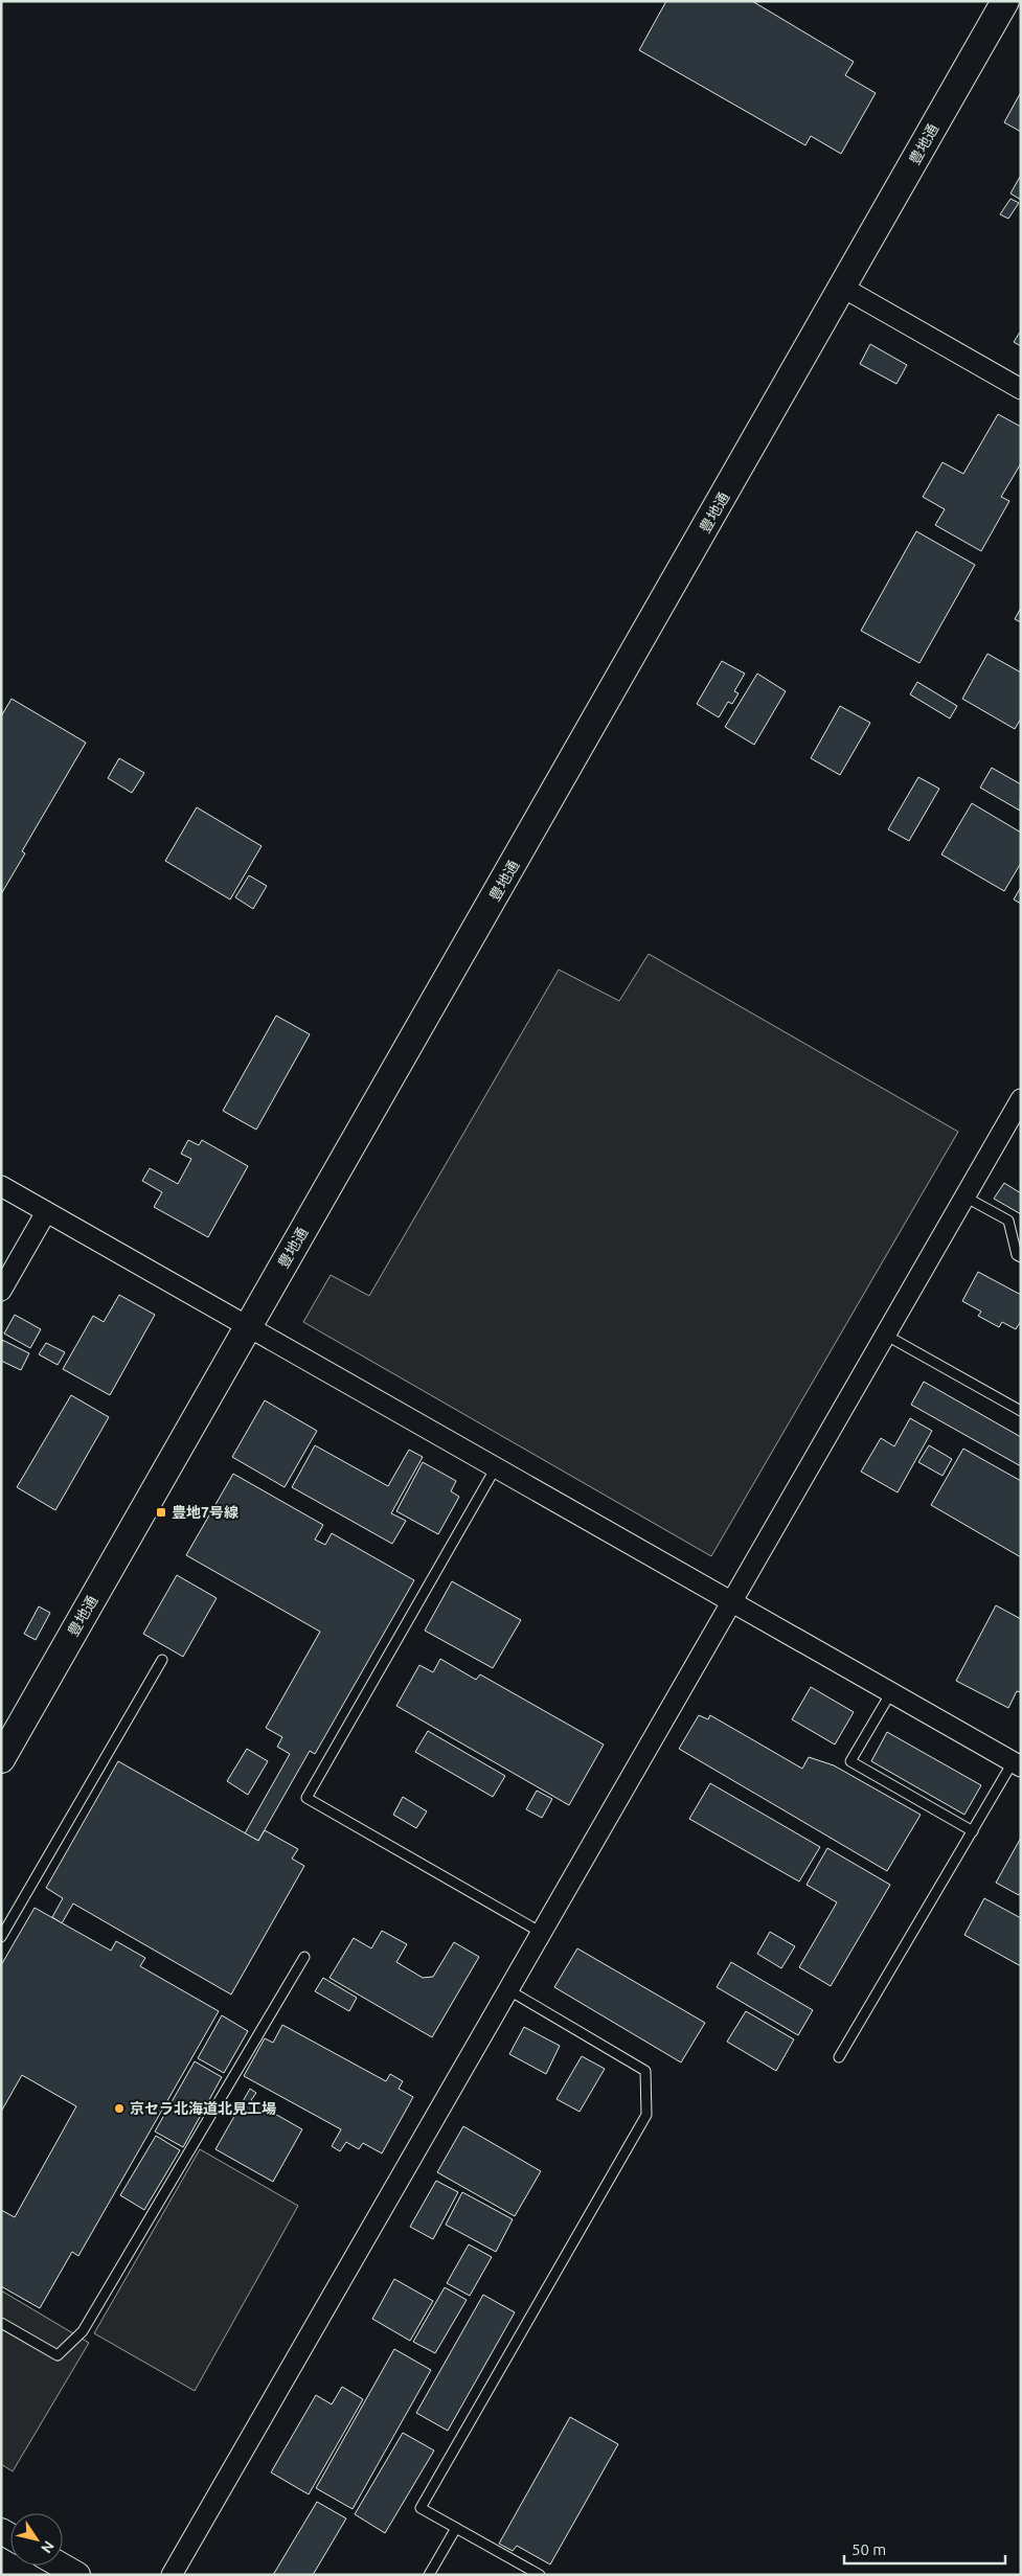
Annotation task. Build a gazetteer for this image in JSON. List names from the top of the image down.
{
  "streets": {
    "main road": ["豊地通"]
  },
  "places": {
    "transit": ["豊地7号線"],
    "other": ["京セラ北海道北見工場"]
  },
  "scale_bar": "50 m",
  "north": "bottom right"
}
